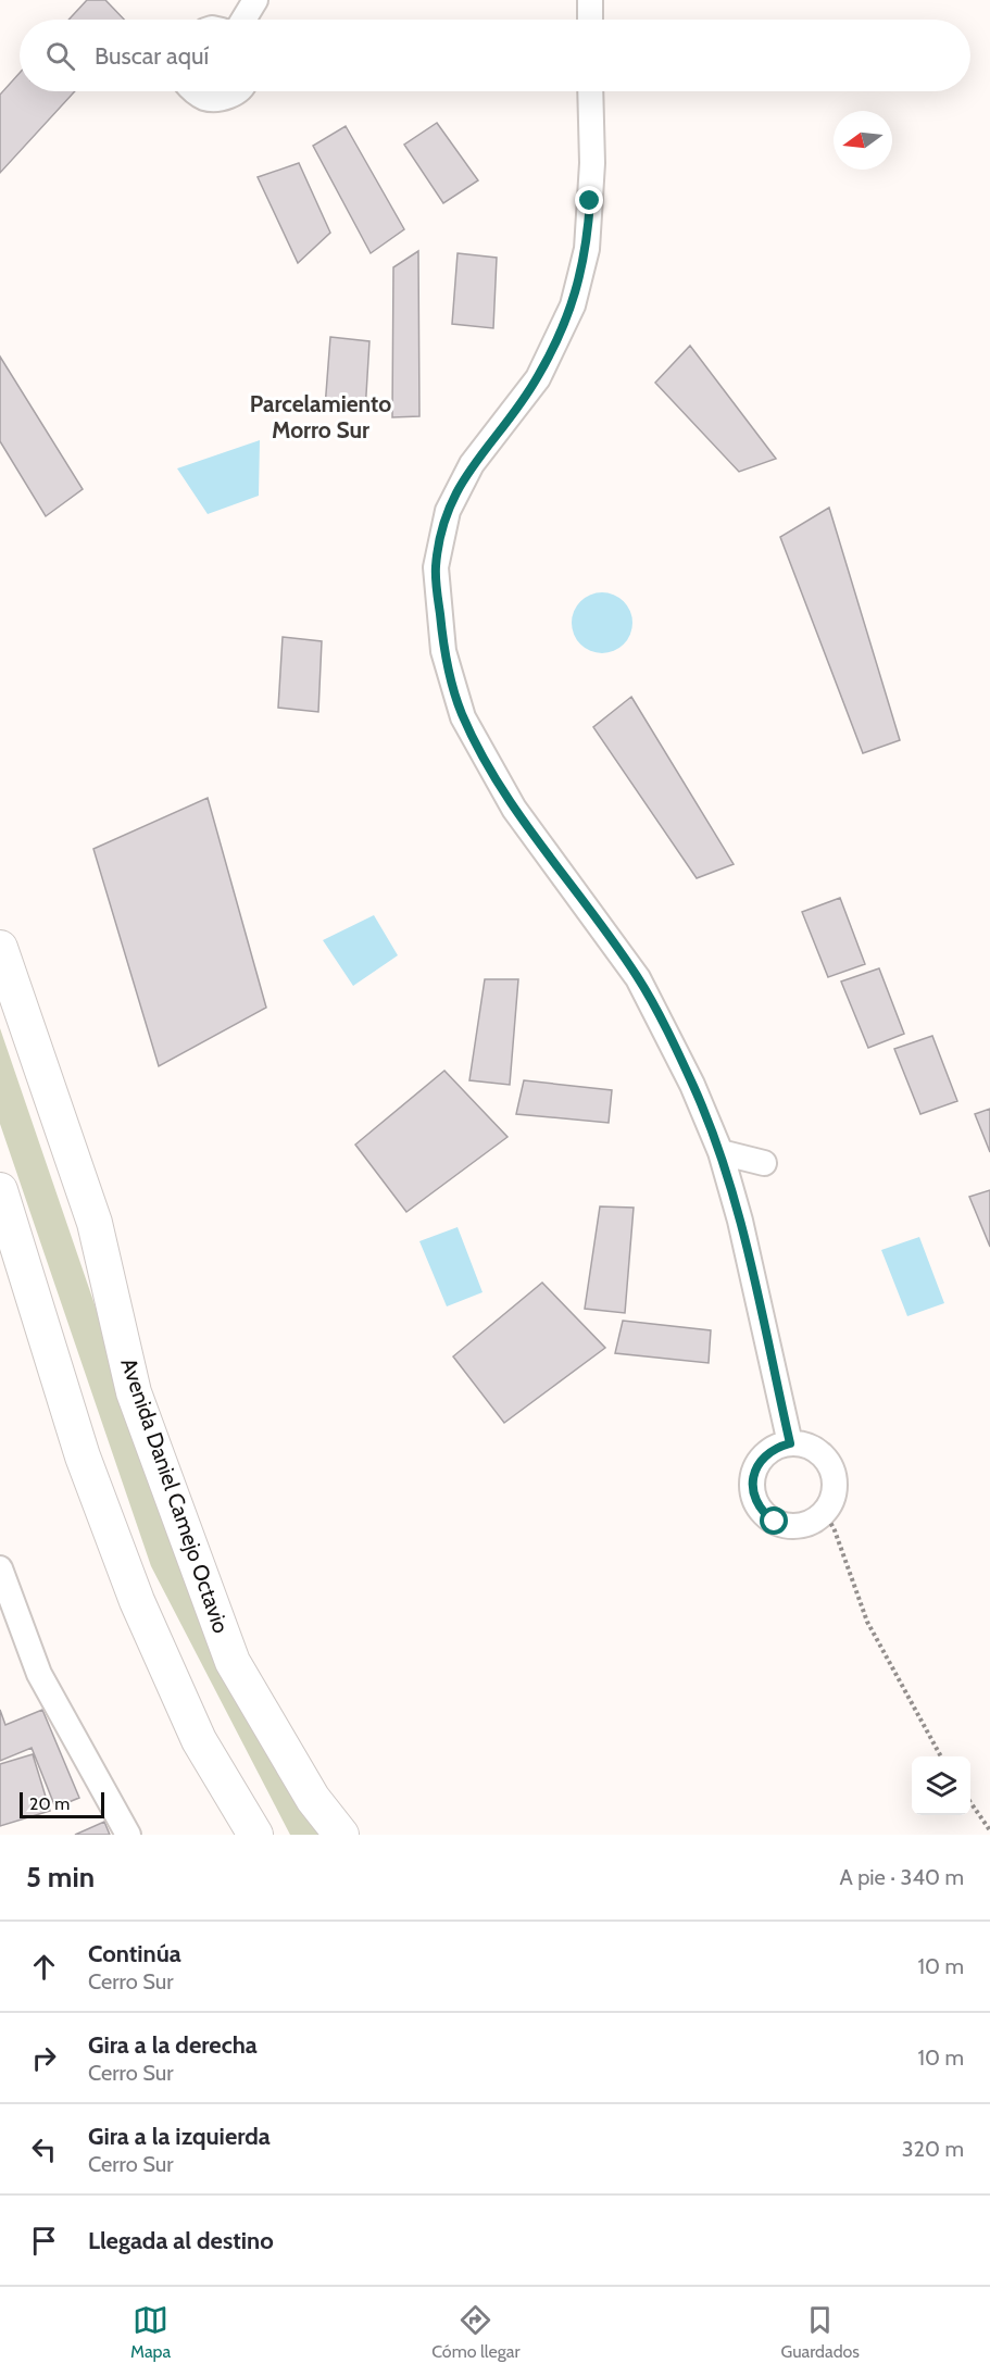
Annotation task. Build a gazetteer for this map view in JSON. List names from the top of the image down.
{
  "streets": {
    "main road": ["Avenida Daniel Camejo Octavio"]
  },
  "districts": ["Parcelamiento Morro Sur"],
  "scale_bar": "20 m",
  "north": "left",
  "page": {
    "search": "Buscar aquí",
    "scale": "20 m",
    "heading": ["5 min", "A pie · 340 m"],
    "list": [
      ["Continúa", "Cerro Sur", "10 m"],
      ["Gira a la derecha", "Cerro Sur", "10 m"],
      ["Gira a la izquierda", "Cerro Sur", "320 m"],
      "Llegada al destino"
    ],
    "nav": ["Mapa", "Cómo llegar", "Guardados"]
  }
}
